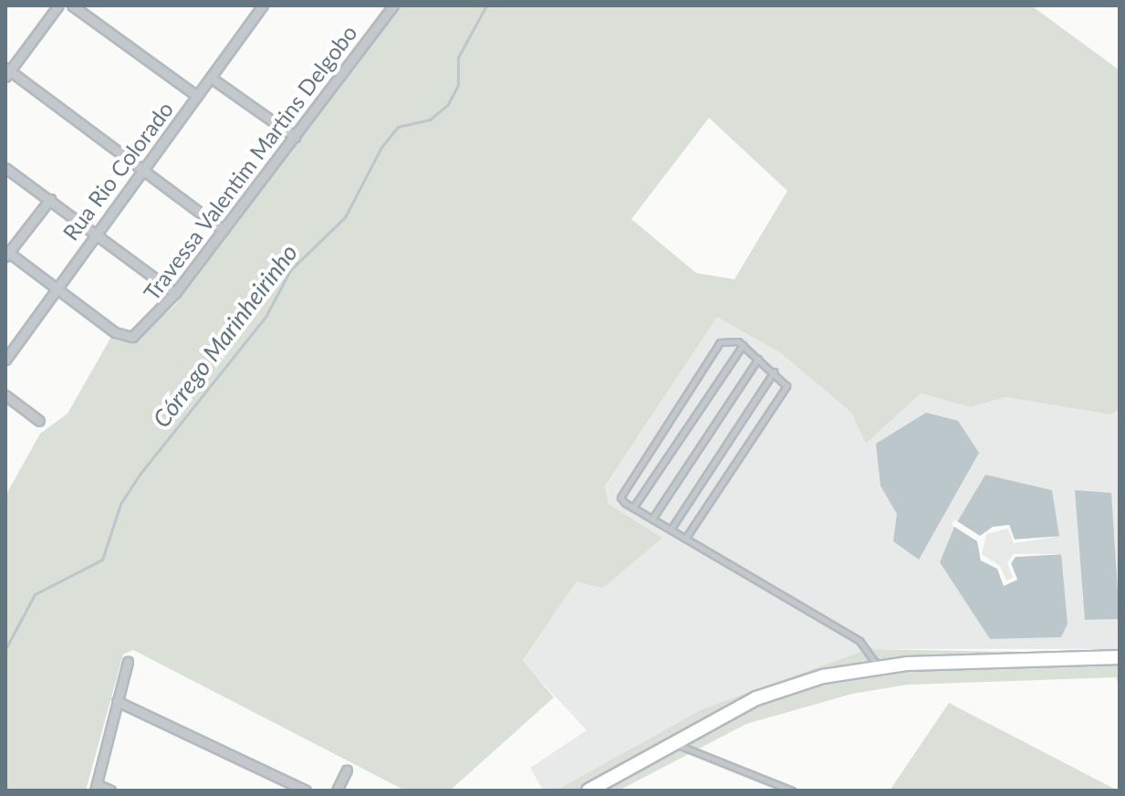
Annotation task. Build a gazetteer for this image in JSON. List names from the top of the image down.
{
  "streets": {
    "street": ["Travessa Valentim Martins Delgobo", "Rua Rio Colorado"]
  },
  "crossings": [
    ["Travessa Valentim Martins Delgobo", "Rua Rio Colorado"]
  ],
  "water": ["Córrego Marinheirinho"]
}
